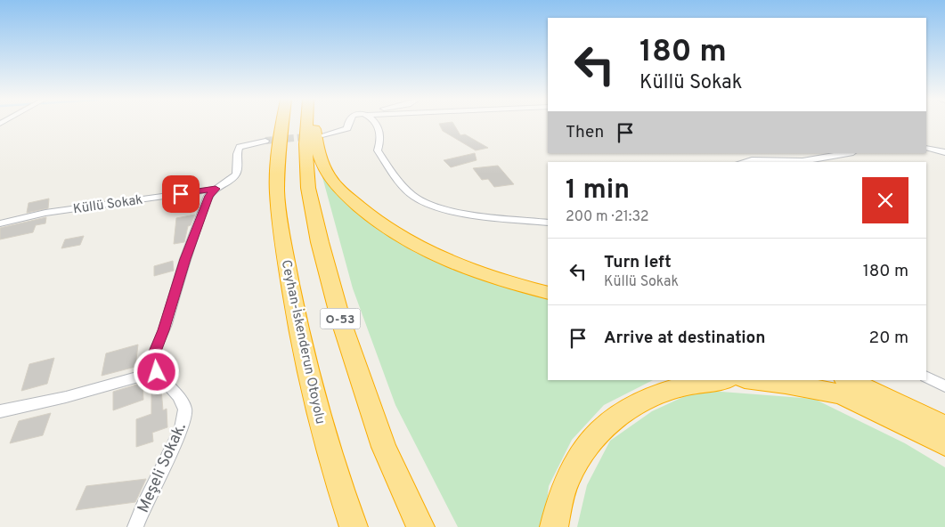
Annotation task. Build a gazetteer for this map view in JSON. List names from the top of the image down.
{
  "streets": {
    "highway": ["O-53", "Ceyhan-İskenderun Otoyolu"],
    "street": ["Küllü Sokak", "Meşeli Sokak."]
  },
  "page": {
    "turn": ["180 m", "Küllü Sokak"],
    "then": "Then",
    "heading": ["1 min", "200 m · 21:32"],
    "list": [
      {
        "name": "Turn left",
        "note": "Küllü Sokak",
        "value": "180 m"
      },
      {
        "name": "Arrive at destination",
        "value": "20 m"
      }
    ]
  }
}
